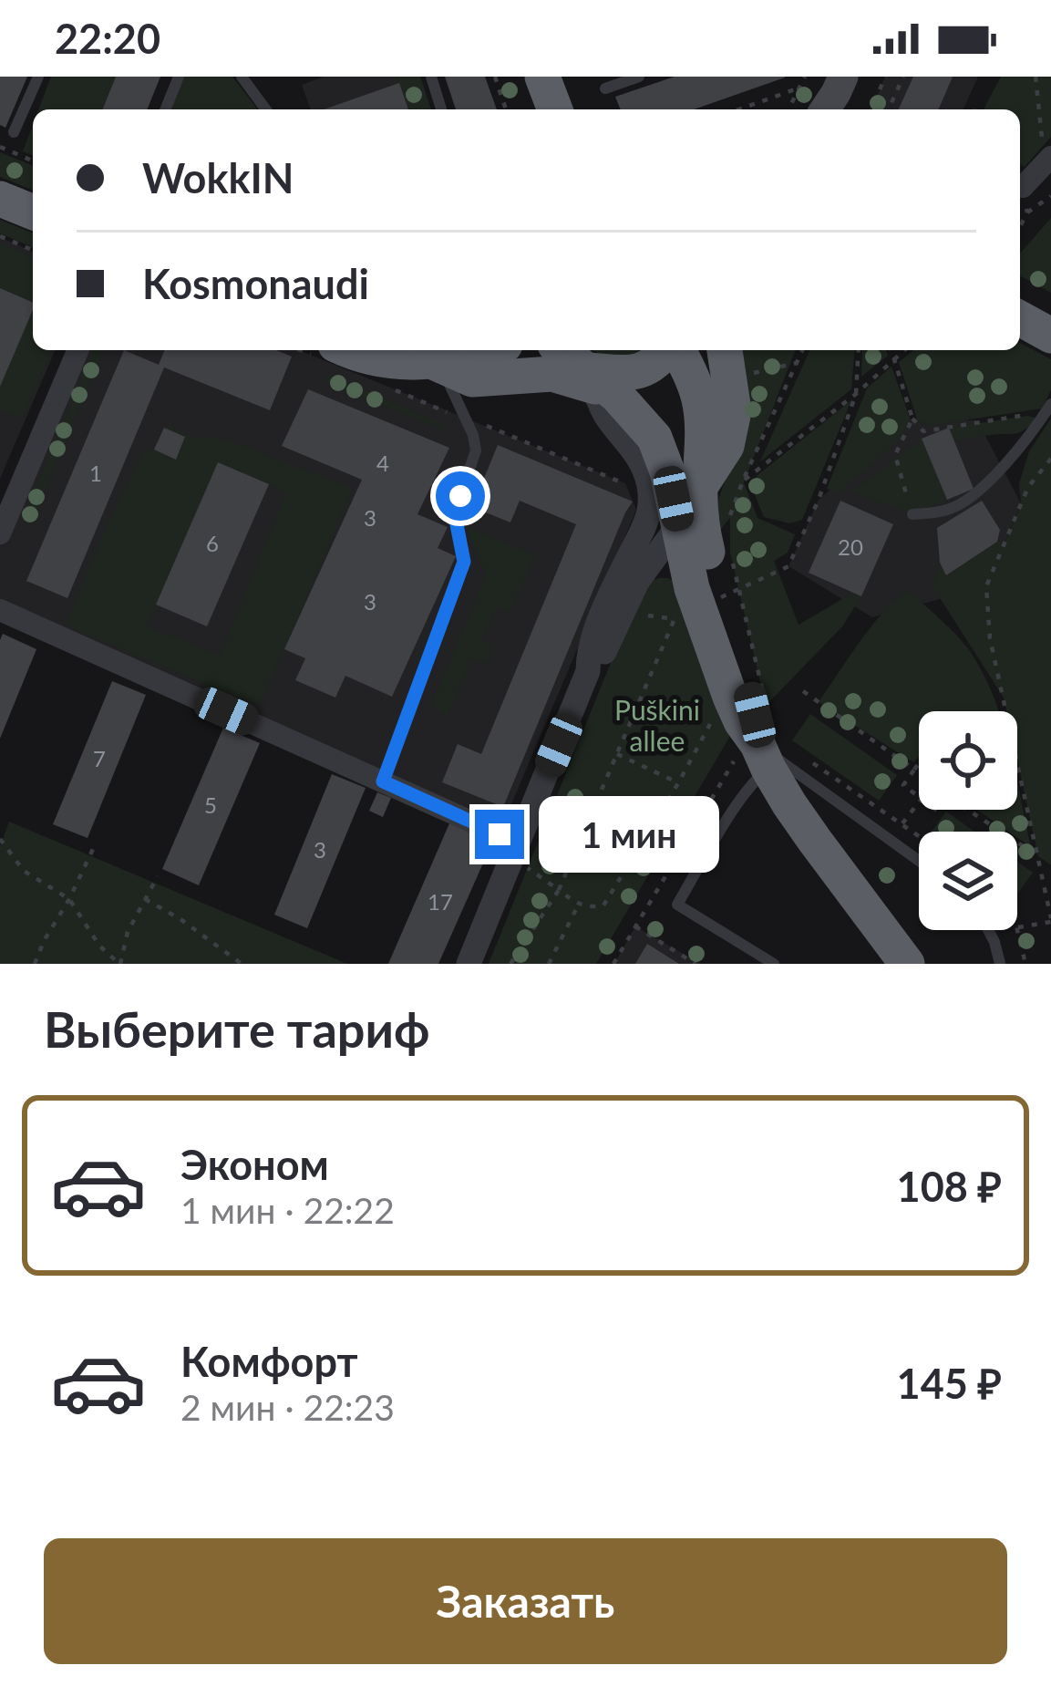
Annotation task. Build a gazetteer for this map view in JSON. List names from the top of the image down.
{
  "parks": ["Puškini allee"],
  "house_numbers": [
    "4",
    "1",
    "3",
    "6",
    "20",
    "3",
    "7",
    "5",
    "3",
    "17"
  ],
  "page": {
    "status": "22:20",
    "banner": ["WokkIN", "Kosmonaudi"],
    "bubble": "1 мин",
    "heading": "Выберите тариф",
    "list": [
      {
        "name": "Эконом",
        "note": "1 мин · 22:22",
        "value": "108 ₽"
      },
      {
        "name": "Комфорт",
        "note": "2 мин · 22:23",
        "value": "145 ₽"
      }
    ],
    "buttons": "Заказать"
  }
}
